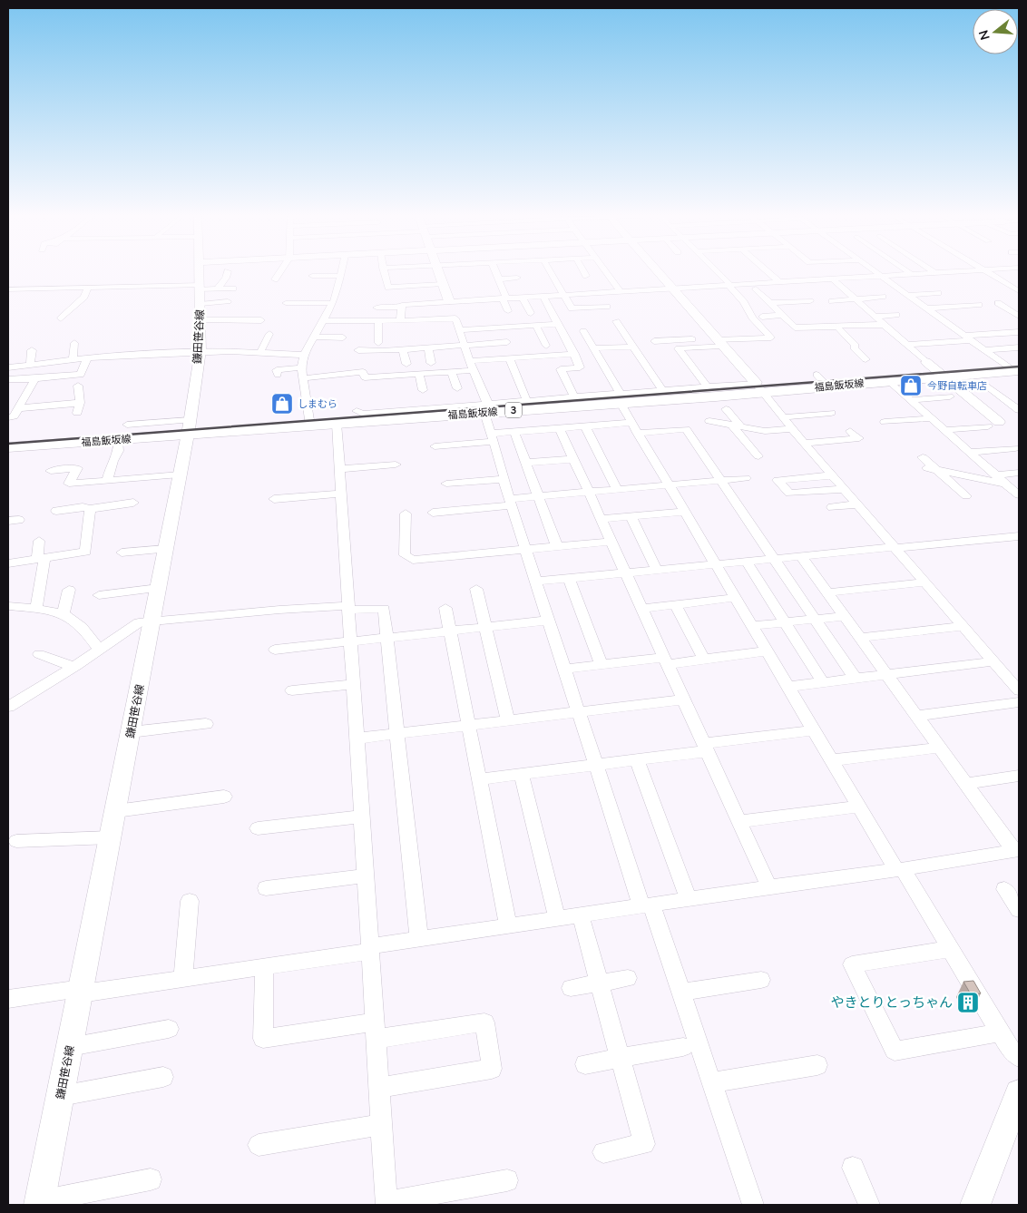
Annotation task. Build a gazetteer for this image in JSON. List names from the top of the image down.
{
  "streets": {
    "main road": ["福島飯坂線", "3"],
    "street": ["鎌田笹谷線"]
  },
  "crossings": [
    ["鎌田笹谷線", "福島飯坂線"]
  ],
  "places": {
    "shop": ["今野自転車店", "しまむら"],
    "building": ["やきとりとっちゃん"]
  },
  "north": "left"
}
